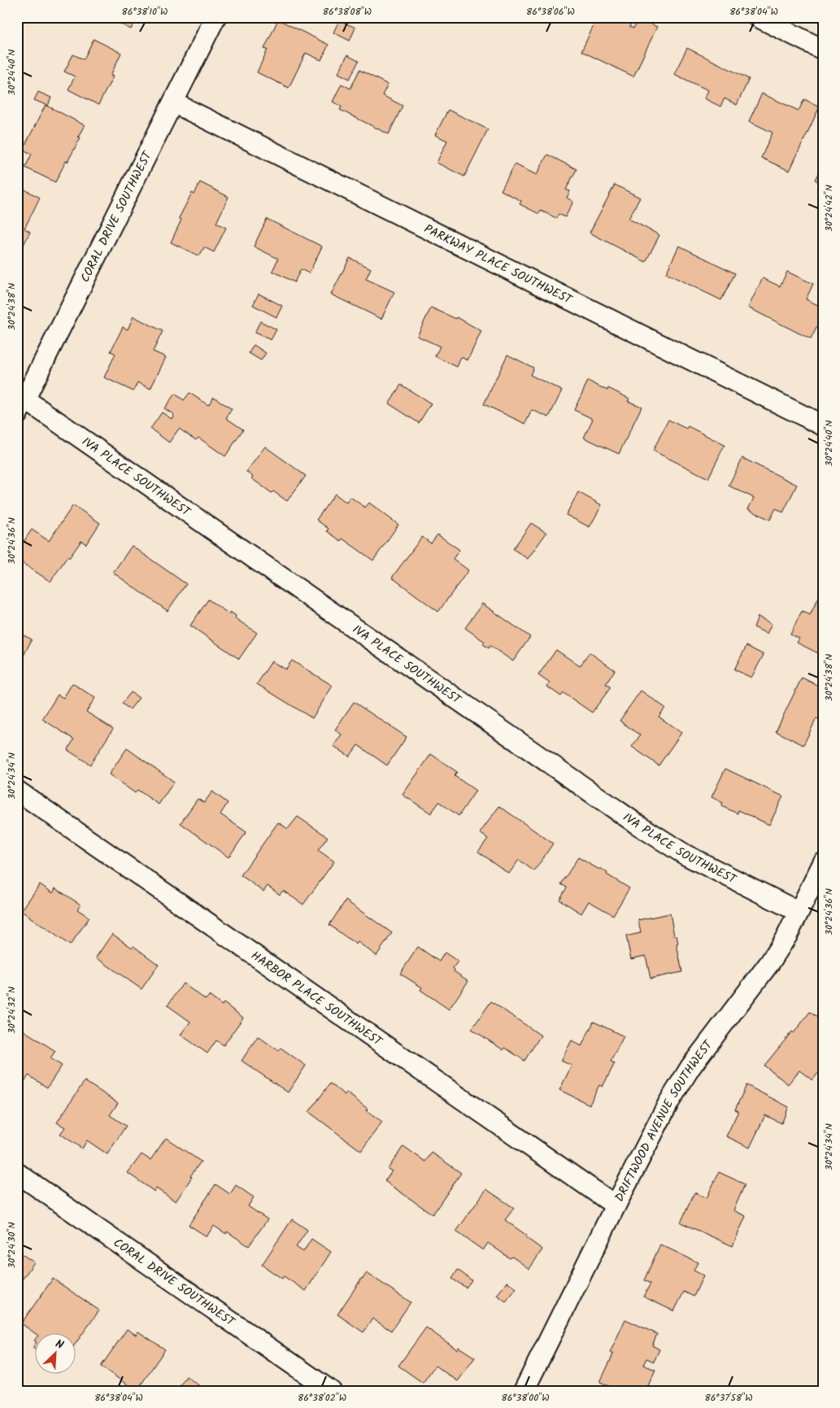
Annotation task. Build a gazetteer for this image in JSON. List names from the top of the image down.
{
  "streets": {
    "street": [
      "CORAL DRIVE SOUTHWEST",
      "PARKWAY PLACE SOUTHWEST",
      "IVA PLACE SOUTHWEST",
      "HARBOR PLACE SOUTHWEST",
      "DRIFTWOOD AVENUE SOUTHWEST"
    ]
  },
  "crossings": [
    ["CORAL DRIVE SOUTHWEST", "PARKWAY PLACE SOUTHWEST"],
    ["CORAL DRIVE SOUTHWEST", "IVA PLACE SOUTHWEST"],
    ["IVA PLACE SOUTHWEST", "DRIFTWOOD AVENUE SOUTHWEST"],
    ["HARBOR PLACE SOUTHWEST", "DRIFTWOOD AVENUE SOUTHWEST"]
  ],
  "north": "top right",
  "coordinates": [
    "86°38'10\"W",
    "86°38'08\"W",
    "86°38'06\"W",
    "86°38'04\"W",
    "30°24'40\"N",
    "30°24'42\"N",
    "30°24'38\"N",
    "30°24'36\"N",
    "30°24'34\"N",
    "30°24'32\"N",
    "30°24'30\"N",
    "86°38'02\"W",
    "86°38'00\"W",
    "86°37'58\"W"
  ]
}
